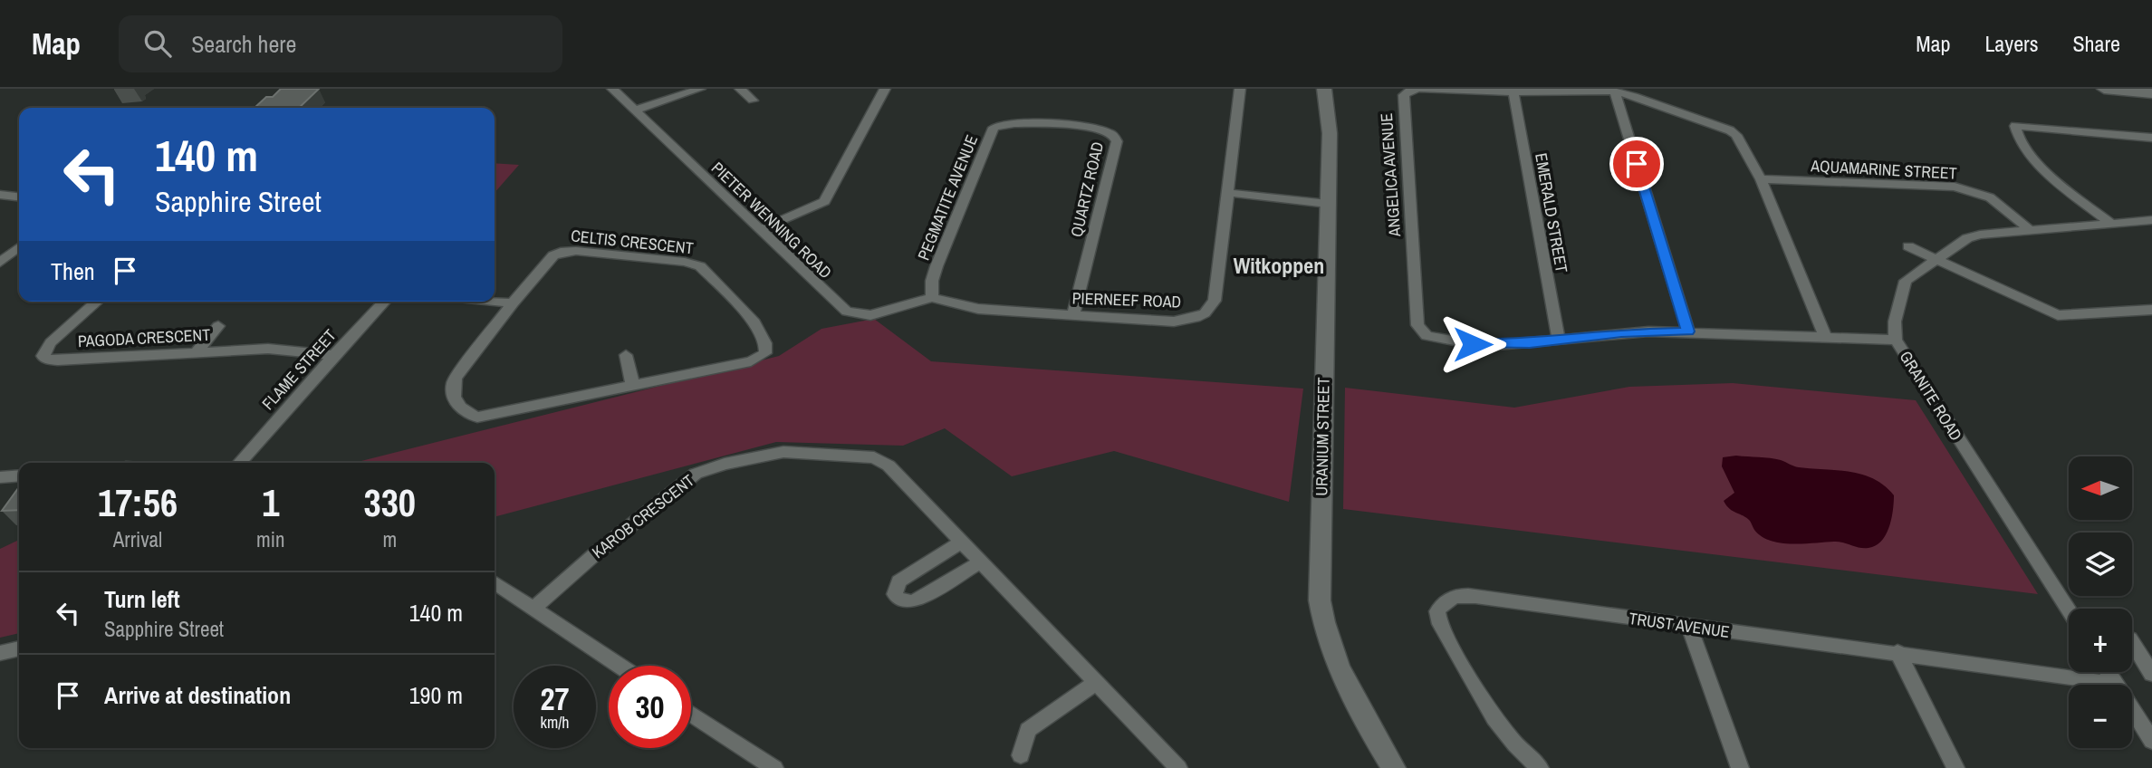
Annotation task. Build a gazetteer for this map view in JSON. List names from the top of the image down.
{
  "streets": {
    "street": [
      "AQUAMARINE STREET",
      "ANGELICA AVENUE",
      "QUARTZ ROAD",
      "PEGMATITE AVENUE",
      "EMERALD STREET",
      "PIETER WENNING ROAD",
      "CELTIS CRESCENT",
      "PIERNEEF ROAD",
      "PAGODA CRESCENT",
      "FLAME STREET",
      "GRANITE ROAD",
      "URANIUM STREET",
      "KAROB CRESCENT",
      "TRUST AVENUE"
    ]
  },
  "crossings": [
    ["AQUAMARINE STREET", "ANGELICA AVENUE"],
    ["AQUAMARINE STREET", "GRANITE ROAD"],
    ["ANGELICA AVENUE", "EMERALD STREET"],
    ["ANGELICA AVENUE", "GRANITE ROAD"],
    ["QUARTZ ROAD", "PEGMATITE AVENUE"],
    ["QUARTZ ROAD", "PIERNEEF ROAD"],
    ["PEGMATITE AVENUE", "PIETER WENNING ROAD"],
    ["PEGMATITE AVENUE", "PIERNEEF ROAD"],
    ["PIETER WENNING ROAD", "PIERNEEF ROAD"],
    ["PAGODA CRESCENT", "FLAME STREET"]
  ],
  "districts": ["Witkoppen"],
  "north": "left",
  "page": {
    "header": "Map",
    "search": "Search here",
    "nav": ["Map", "Layers", "Share"],
    "turn": ["140 m", "Sapphire Street"],
    "then": "Then",
    "map_buttons": ["+", "−"],
    "eta": [
      "17:56",
      "Arrival",
      "1",
      "min",
      "330",
      "m"
    ],
    "list": [
      {
        "name": "Turn left",
        "note": "Sapphire Street",
        "value": "140 m"
      },
      {
        "name": "Arrive at destination",
        "value": "190 m"
      }
    ],
    "speed": "27 km/h",
    "limit": "30"
  }
}
